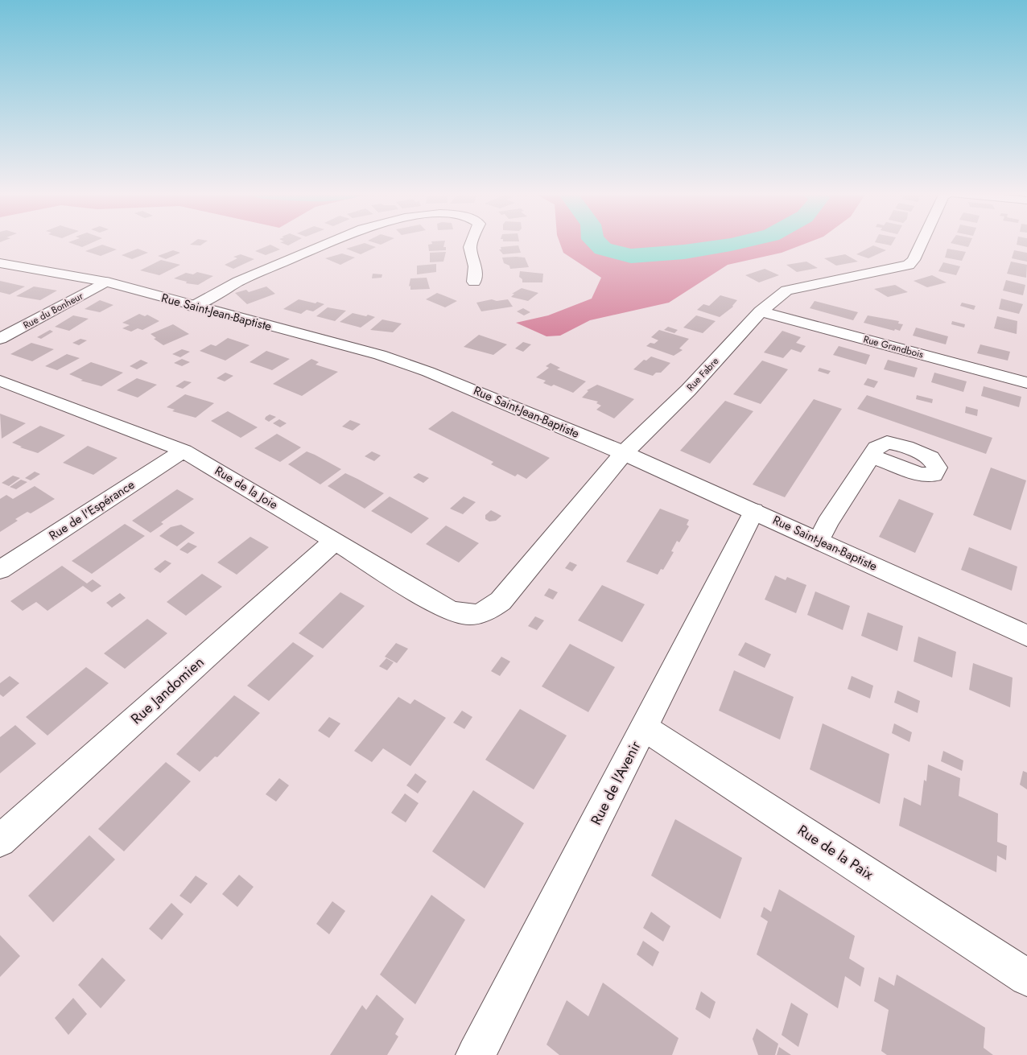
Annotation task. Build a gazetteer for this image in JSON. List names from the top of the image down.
{
  "streets": {
    "street": [
      "Rue du Bonheur",
      "Rue Saint-Jean-Baptiste",
      "Rue Grandbois",
      "Rue Fabre",
      "Rue de la Joie",
      "Rue de l'Espérance",
      "Rue Jandomien",
      "Rue de l'Avenir",
      "Rue de la Paix"
    ]
  },
  "crossings": [
    ["Rue du Bonheur", "Rue Saint-Jean-Baptiste"],
    ["Rue Saint-Jean-Baptiste", "Rue Fabre"],
    ["Rue Saint-Jean-Baptiste", "Rue de l'Avenir"],
    ["Rue Grandbois", "Rue Fabre"],
    ["Rue Fabre", "Rue de la Joie"],
    ["Rue de la Joie", "Rue de l'Espérance"],
    ["Rue de la Joie", "Rue Jandomien"],
    ["Rue de l'Avenir", "Rue de la Paix"]
  ]
}
